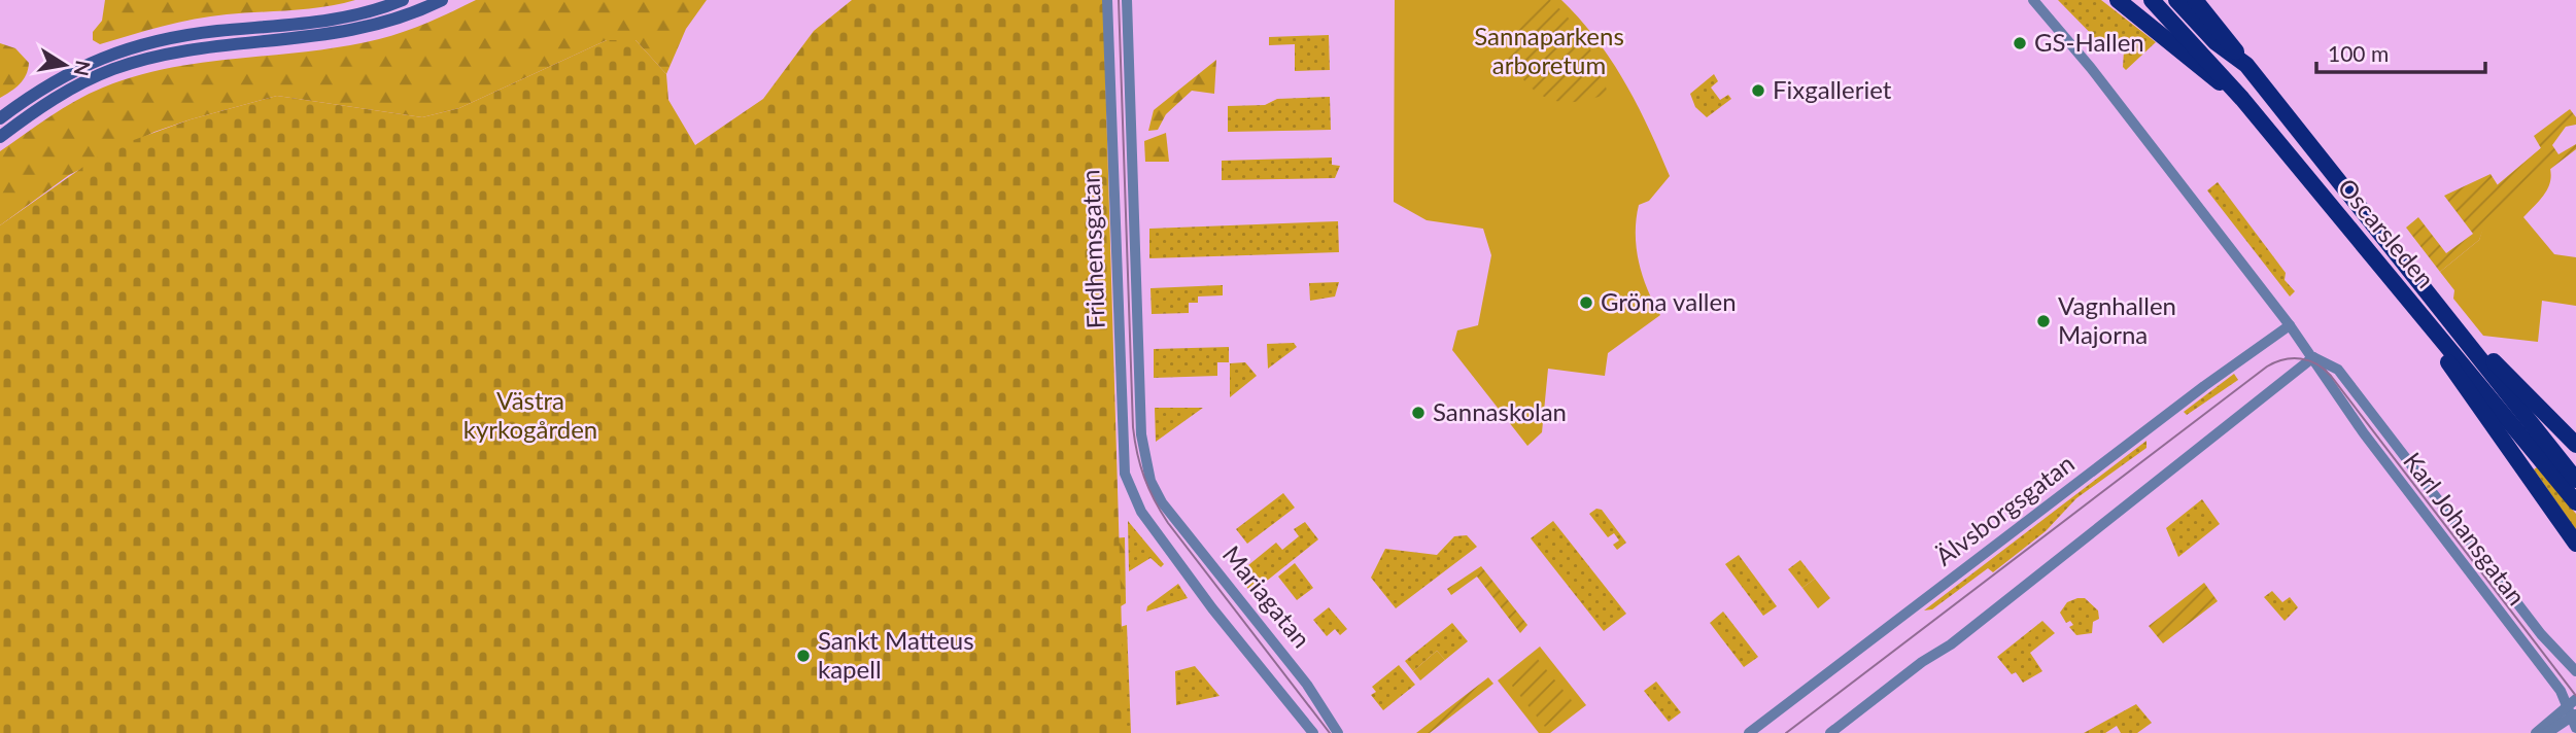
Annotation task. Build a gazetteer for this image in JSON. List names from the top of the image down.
{
  "streets": {
    "highway": ["Oscarsleden"],
    "street": [
      "Fridhemsgatan",
      "Älvsborgsgatan",
      "Karl Johansgatan",
      "Mariagatan"
    ]
  },
  "crossings": [
    ["Fridhemsgatan", "Mariagatan"],
    ["Älvsborgsgatan", "Karl Johansgatan"]
  ],
  "parks": ["Sannaparkens arboretum", "Västra kyrkogården"],
  "places": [
    "GS-Hallen",
    "Fixgalleriet",
    "Gröna vallen",
    "Vagnhallen Majorna",
    "Sannaskolan",
    "Sankt Matteus kapell"
  ],
  "scale_bar": "100 m",
  "north": "right"
}
